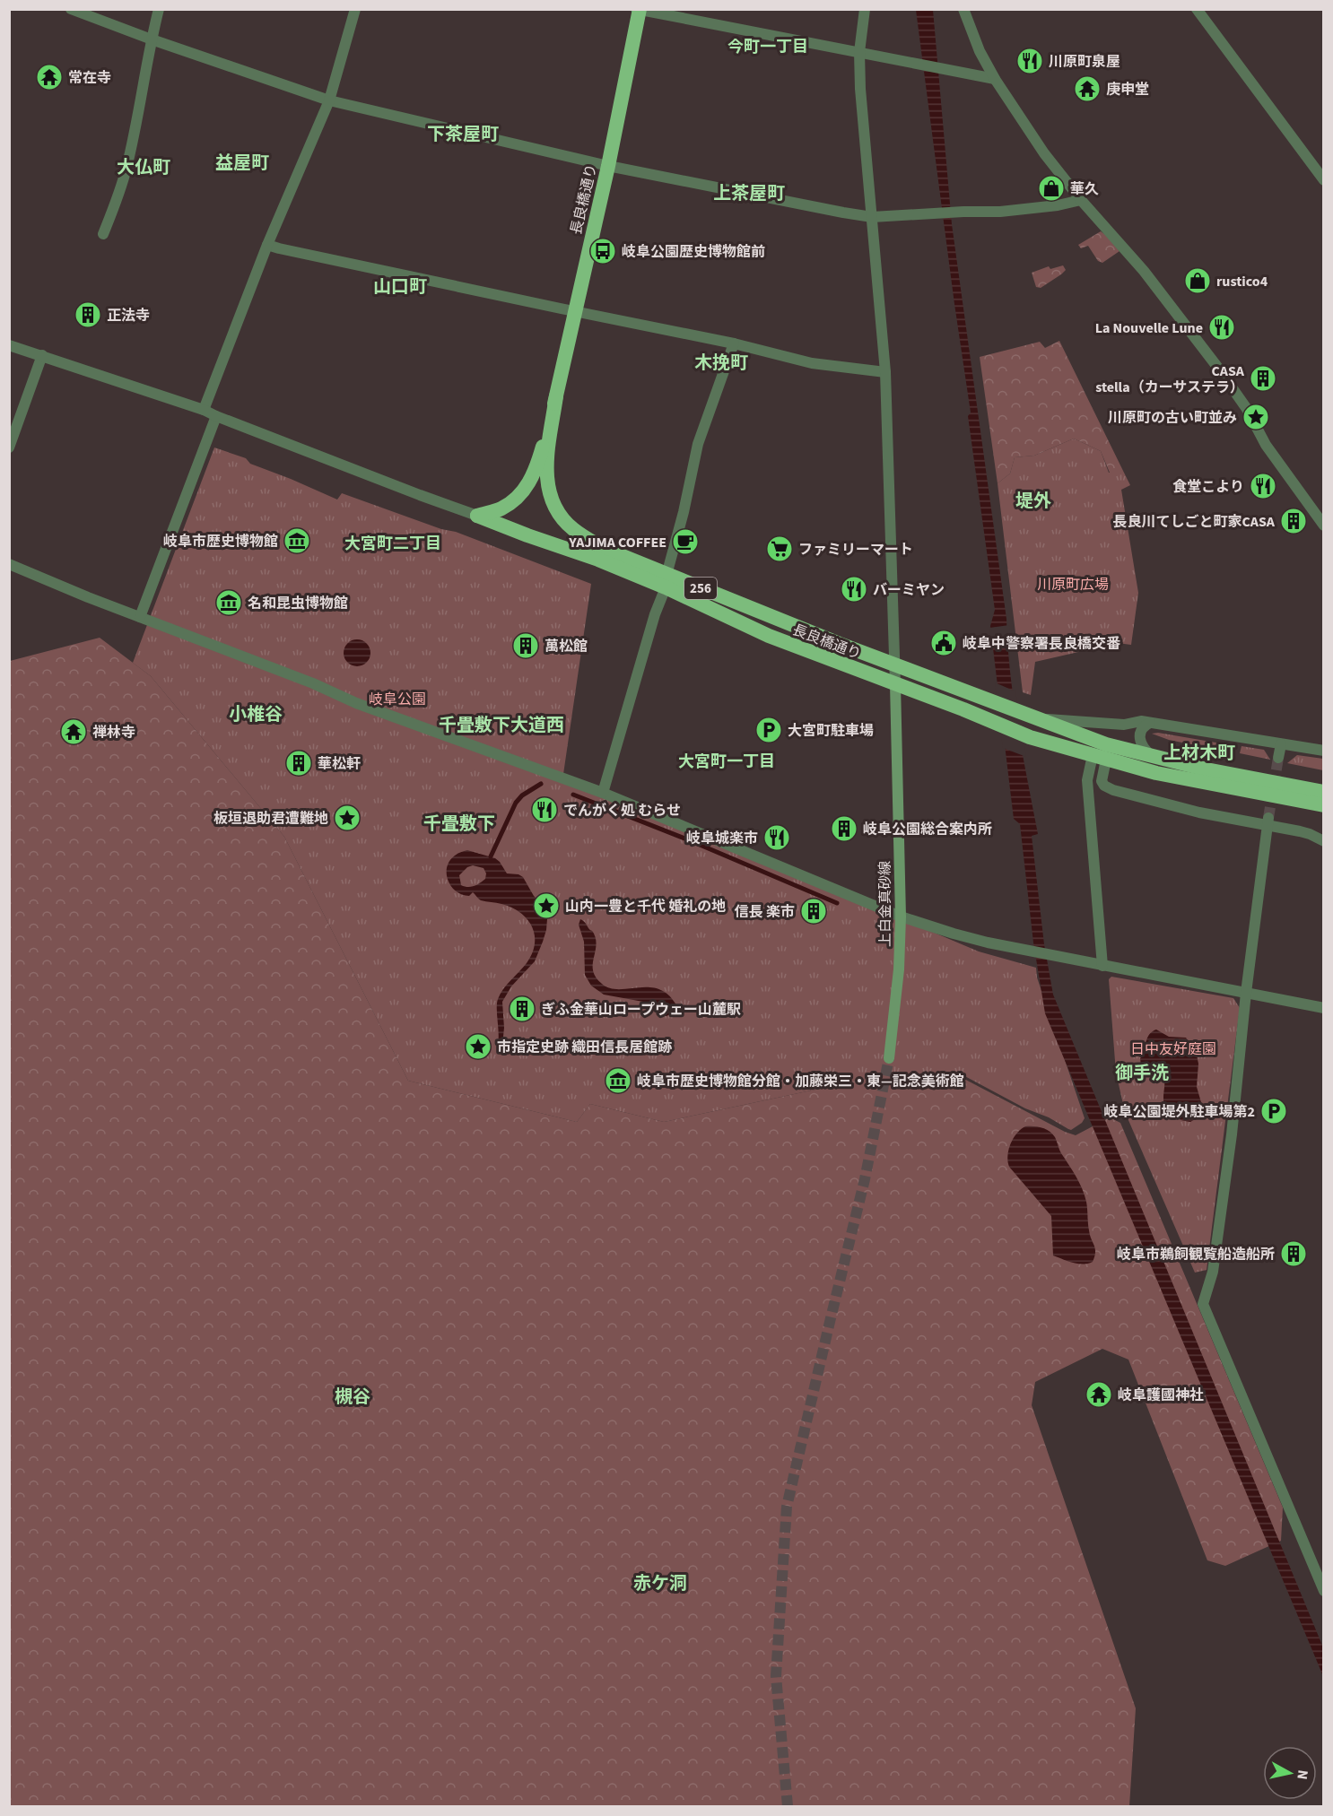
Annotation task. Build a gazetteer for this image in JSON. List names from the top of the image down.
{
  "streets": {
    "highway": ["長良橋通り", "256"],
    "main road": ["上白金真砂線"]
  },
  "crossings": [
    ["長良橋通り", "上白金真砂線"]
  ],
  "districts": [
    "今町一丁目",
    "下茶屋町",
    "益屋町",
    "大仏町",
    "上茶屋町",
    "山口町",
    "木挽町",
    "堤外",
    "大宮町二丁目",
    "小椎谷",
    "千畳敷下大道西",
    "上材木町",
    "大宮町一丁目",
    "千畳敷下",
    "御手洗",
    "槻谷",
    "赤ケ洞"
  ],
  "parks": ["川原町広場", "岐阜公園", "日中友好庭園"],
  "places": {
    "restaurant": [
      "川原町泉屋",
      "La Nouvelle Lune",
      "食堂こより",
      "バーミヤン",
      "でんがく処 むらせ",
      "岐阜城楽市"
    ],
    "temple": [
      "常在寺",
      "庚申堂",
      "禅林寺",
      "岐阜護國神社"
    ],
    "shop": ["華久", "rustico4"],
    "bus stop": ["岐阜公園歴史博物館前"],
    "building": [
      "正法寺",
      "CASA stella（カーサステラ）",
      "長良川てしごと町家CASA",
      "萬松館",
      "華松軒",
      "岐阜公園総合案内所",
      "信長 楽市",
      "ぎふ金華山ロープウェー山麓駅",
      "岐阜市鵜飼観覧船造船所"
    ],
    "place": [
      "川原町の古い町並み",
      "板垣退助君遭難地",
      "山内一豊と千代 婚礼の地",
      "市指定史跡 織田信長居館跡"
    ],
    "museum": ["岐阜市歴史博物館", "名和昆虫博物館", "岐阜市歴史博物館分館・加藤栄三・東―記念美術館"],
    "cafe": ["YAJIMA COFFEE"],
    "supermarket": ["ファミリーマート"],
    "public building": ["岐阜中警察署長良橋交番"],
    "parking": ["大宮町駐車場", "岐阜公園堤外駐車場第2"]
  },
  "north": "right"
}
